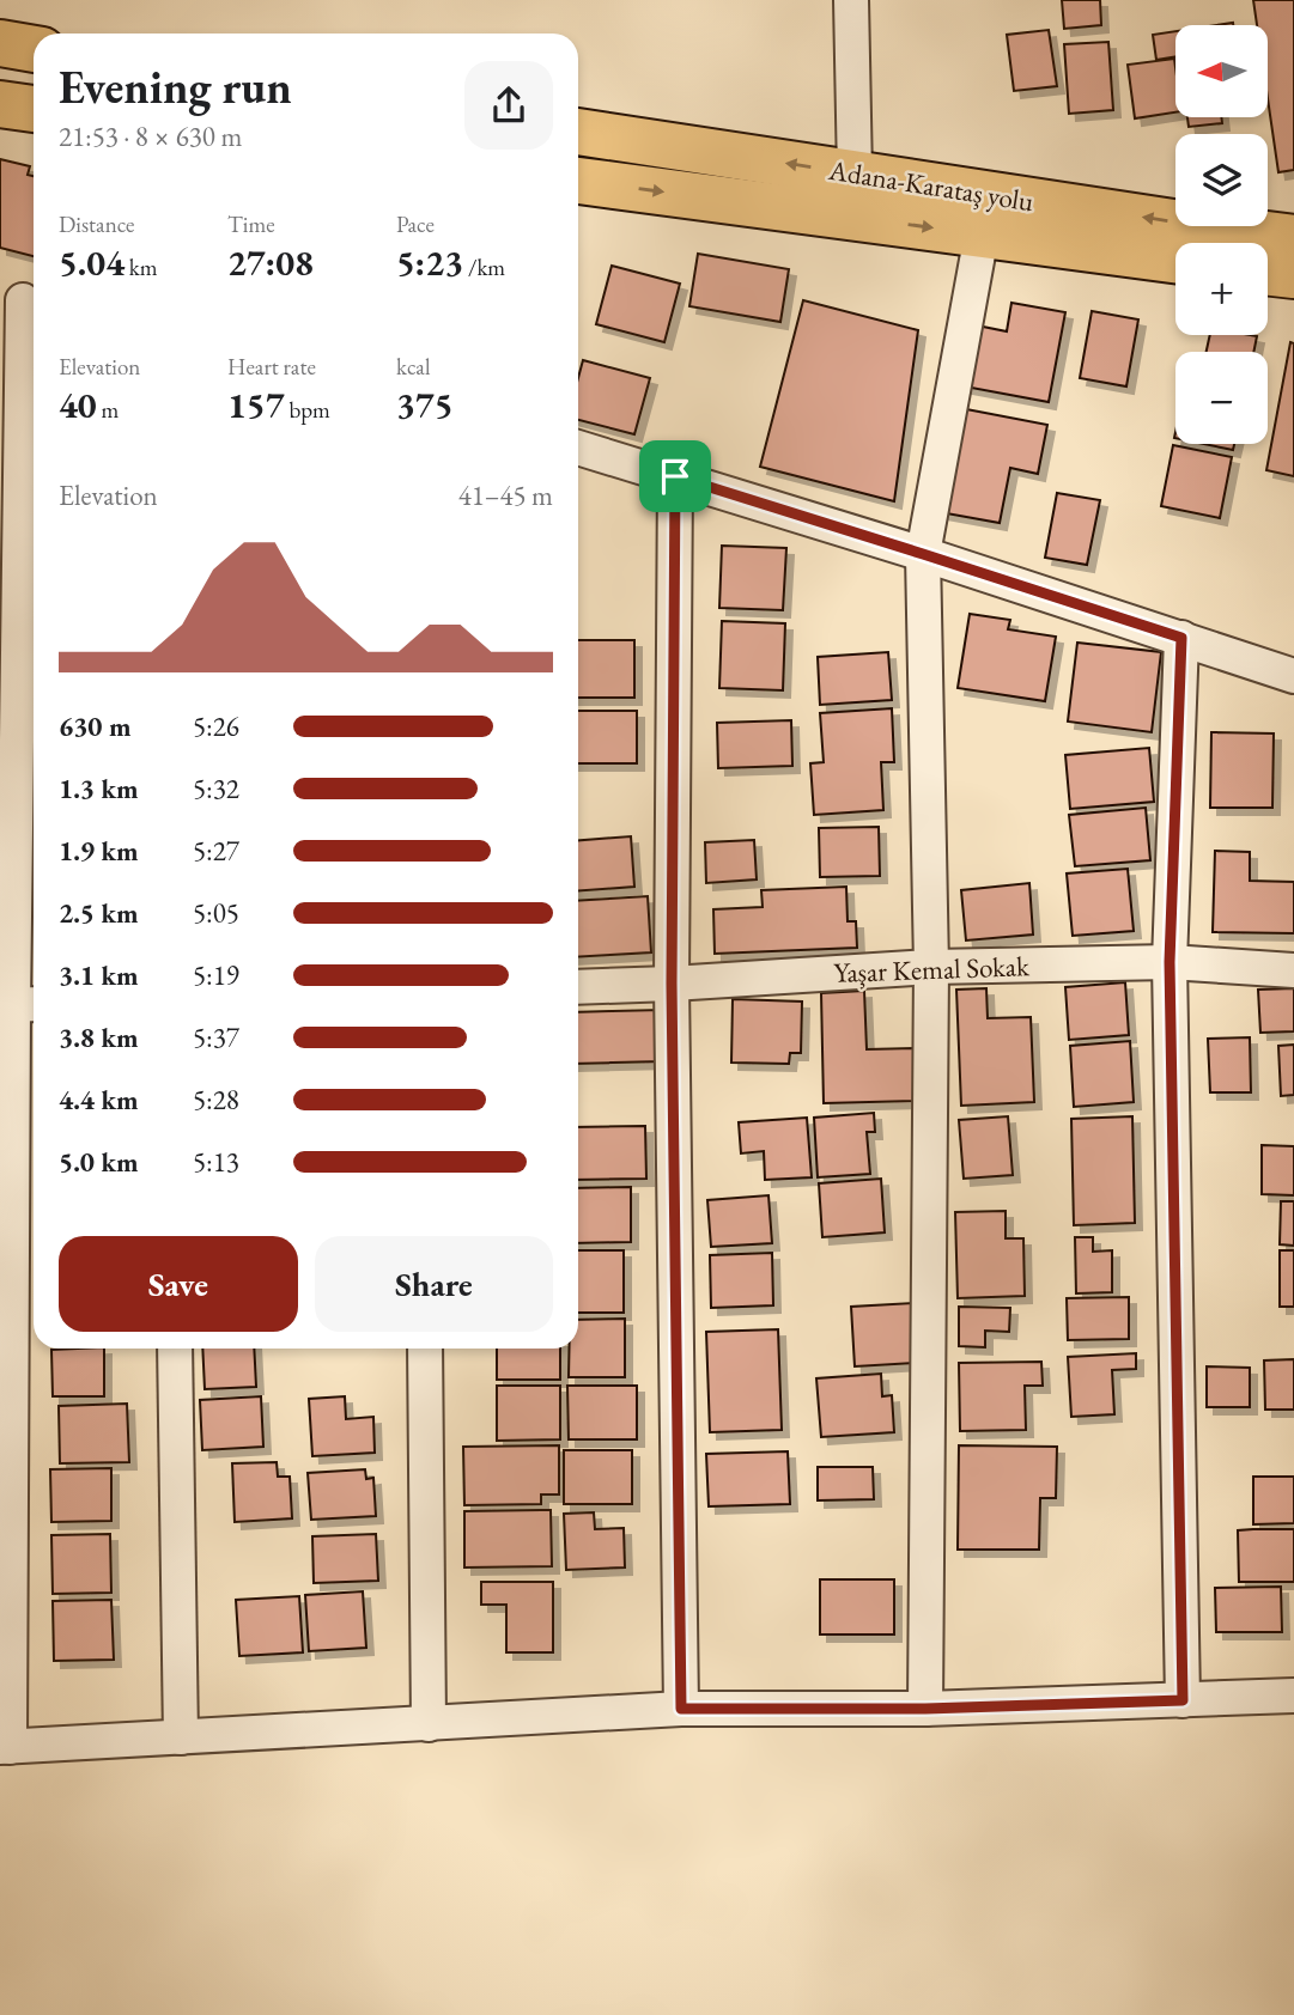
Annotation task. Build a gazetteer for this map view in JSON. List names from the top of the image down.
{
  "streets": {
    "main road": ["Adana-Karataş yolu"],
    "street": ["Yaşar Kemal Sokak"]
  },
  "north": "left",
  "page": {
    "map_buttons": ["+", "−"],
    "heading": ["Evening run", "21:53 · 8 × 630 m"],
    "stats": [
      ["Distance", "5.04 km"],
      ["Time", "27:08"],
      ["Pace", "5:23 /km"],
      ["Elevation", "40 m"],
      ["Heart rate", "157 bpm"],
      ["kcal", "375"]
    ],
    "chart": ["Elevation", "41–45 m"],
    "list": [
      {
        "name": "630 m",
        "note": "5:26"
      },
      {
        "name": "1.3 km",
        "note": "5:32"
      },
      {
        "name": "1.9 km",
        "note": "5:27"
      },
      {
        "name": "2.5 km",
        "note": "5:05"
      },
      {
        "name": "3.1 km",
        "note": "5:19"
      },
      {
        "name": "3.8 km",
        "note": "5:37"
      },
      {
        "name": "4.4 km",
        "note": "5:28"
      },
      {
        "name": "5.0 km",
        "note": "5:13"
      }
    ],
    "buttons": ["Save", "Share"]
  }
}
